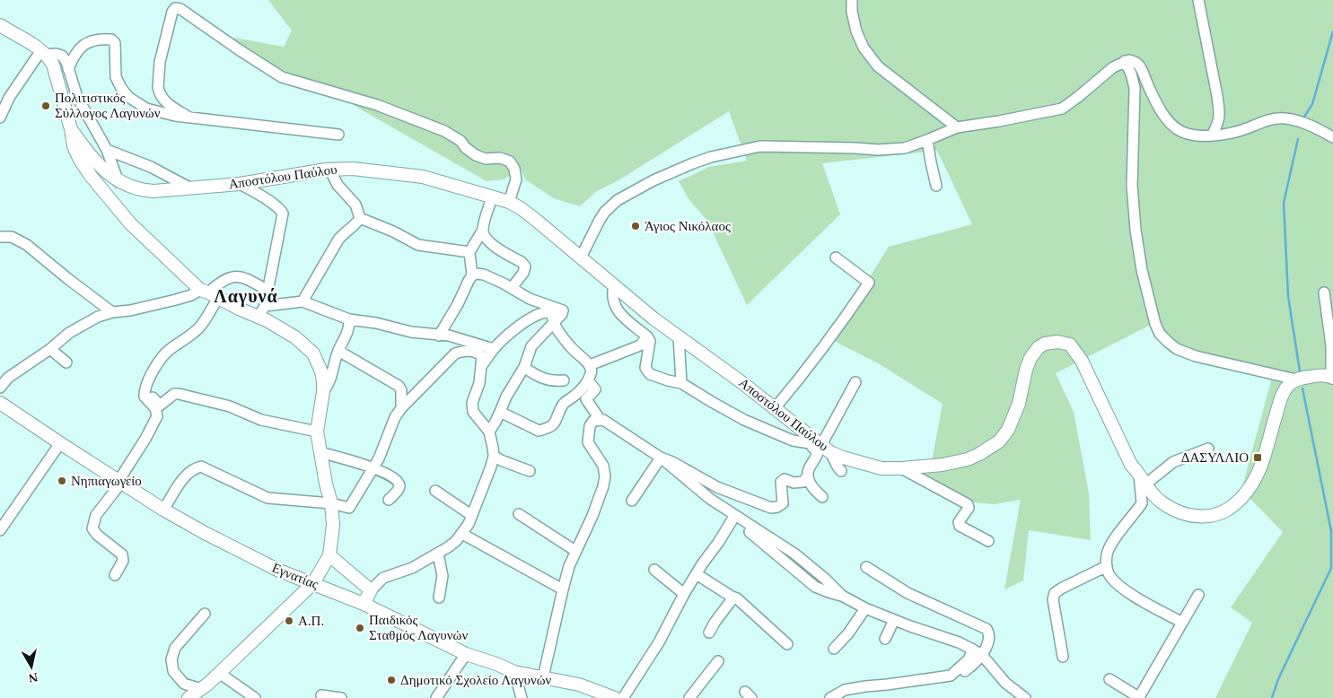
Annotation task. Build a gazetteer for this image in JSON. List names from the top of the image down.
{
  "streets": {
    "street": ["Αποστόλου Παύλου", "Εγνατίας"]
  },
  "districts": ["Λαγυνά"],
  "places": {
    "other": [
      "Πολιτιστικός Σύλλογος Λαγυνών",
      "Άγιος Νικόλαος",
      "Νηπιαγωγείο",
      "Α.Π.",
      "Παιδικός Σταθμός Λαγυνών",
      "Δημοτικό Σχολείο Λαγυνών"
    ],
    "transit": ["ΔΑΣΥΛΛΙΟ"]
  },
  "north": "bottom"
}
